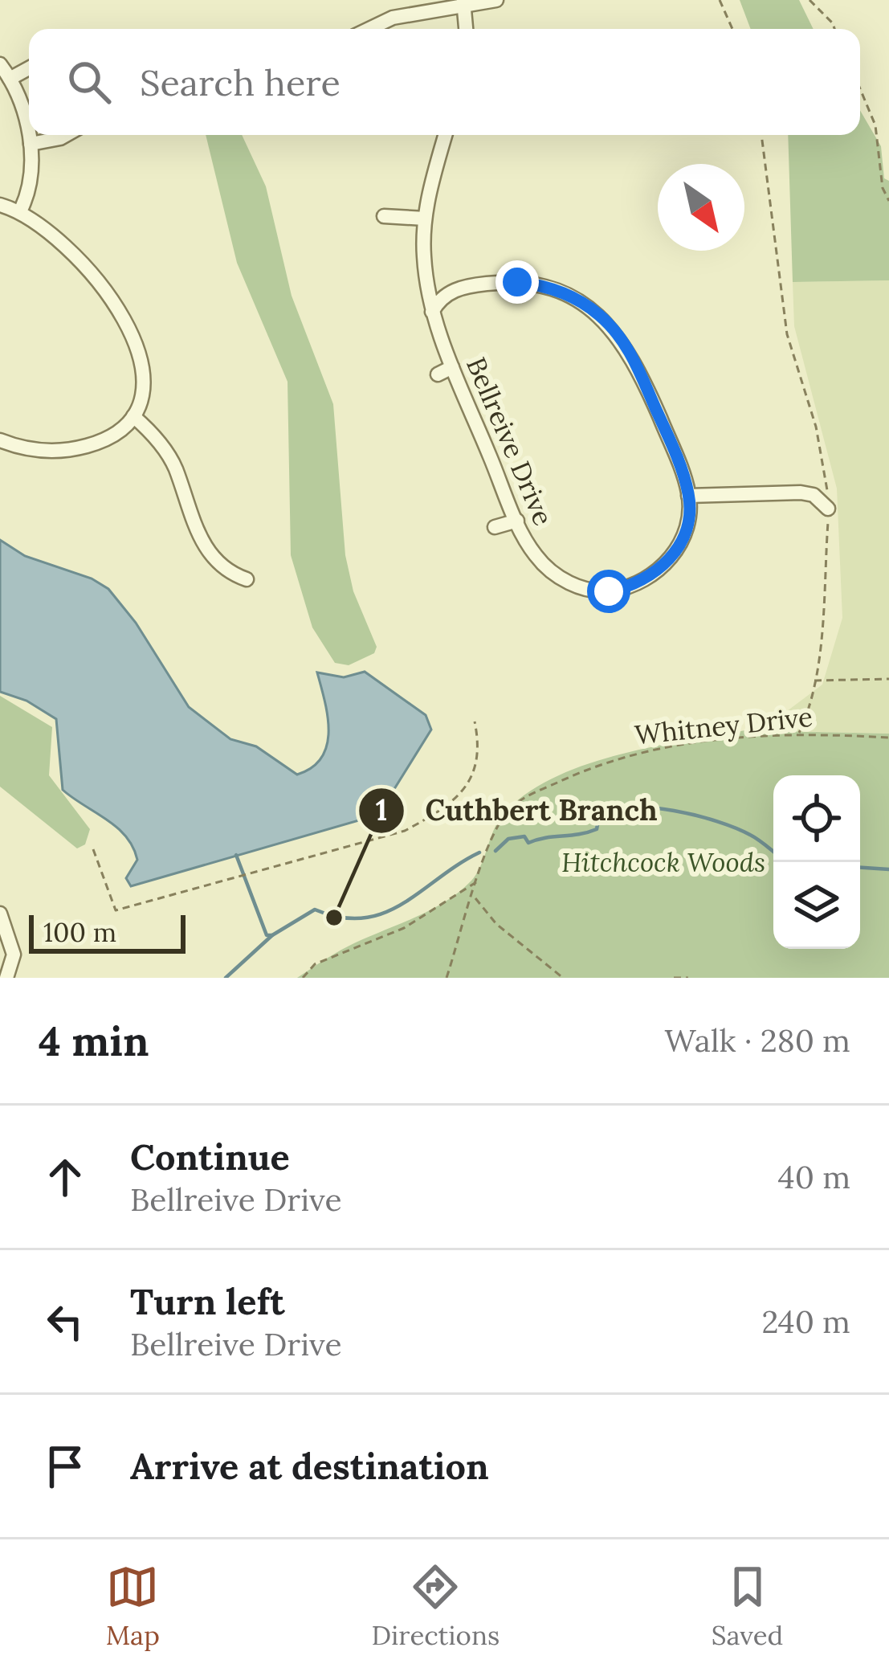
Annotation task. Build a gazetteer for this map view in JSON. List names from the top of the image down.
{
  "streets": {
    "street": ["Bellreive Drive"],
    "path": ["Whitney Drive"]
  },
  "parks": ["Hitchcock Woods"],
  "places": ["Cuthbert Branch"],
  "scale_bar": "100 m",
  "north": "bottom right",
  "page": {
    "search": "Search here",
    "scale": "100 m",
    "heading": ["4 min", "Walk · 280 m"],
    "list": [
      ["Continue", "Bellreive Drive", "40 m"],
      ["Turn left", "Bellreive Drive", "240 m"],
      "Arrive at destination"
    ],
    "nav": ["Map", "Directions", "Saved"]
  }
}
